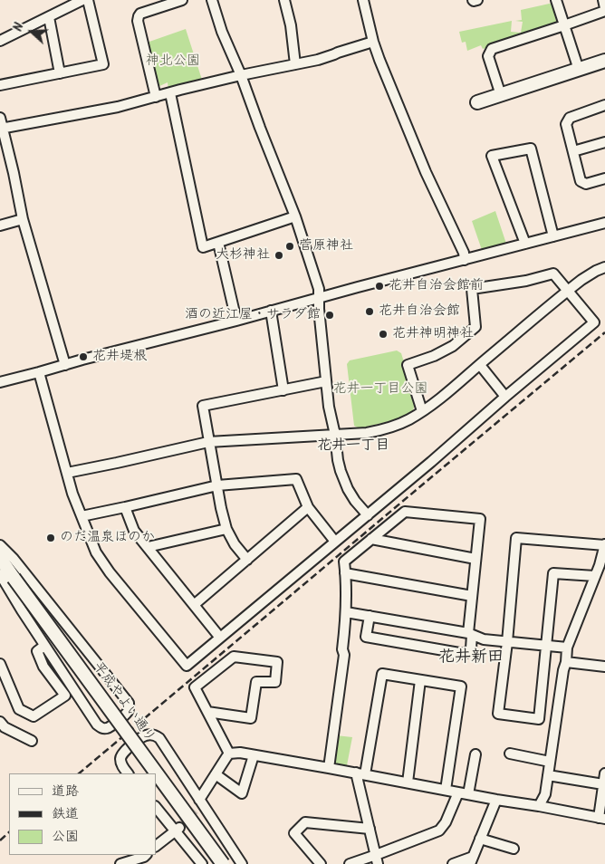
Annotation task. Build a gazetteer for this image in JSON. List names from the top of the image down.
{
  "streets": {
    "street": ["平成やよい通り"]
  },
  "districts": ["花井一丁目", "花井新田"],
  "parks": ["神北公園", "花井一丁目公園"],
  "places": [
    "菅原神社",
    "大杉神社",
    "花井自治会館前",
    "花井自治会館",
    "酒の近江屋・サラダ館",
    "花井神明神社",
    "花井堤根",
    "のだ温泉ほのか"
  ],
  "legend": ["道路", "鉄道", "公園"],
  "north": "left"
}
